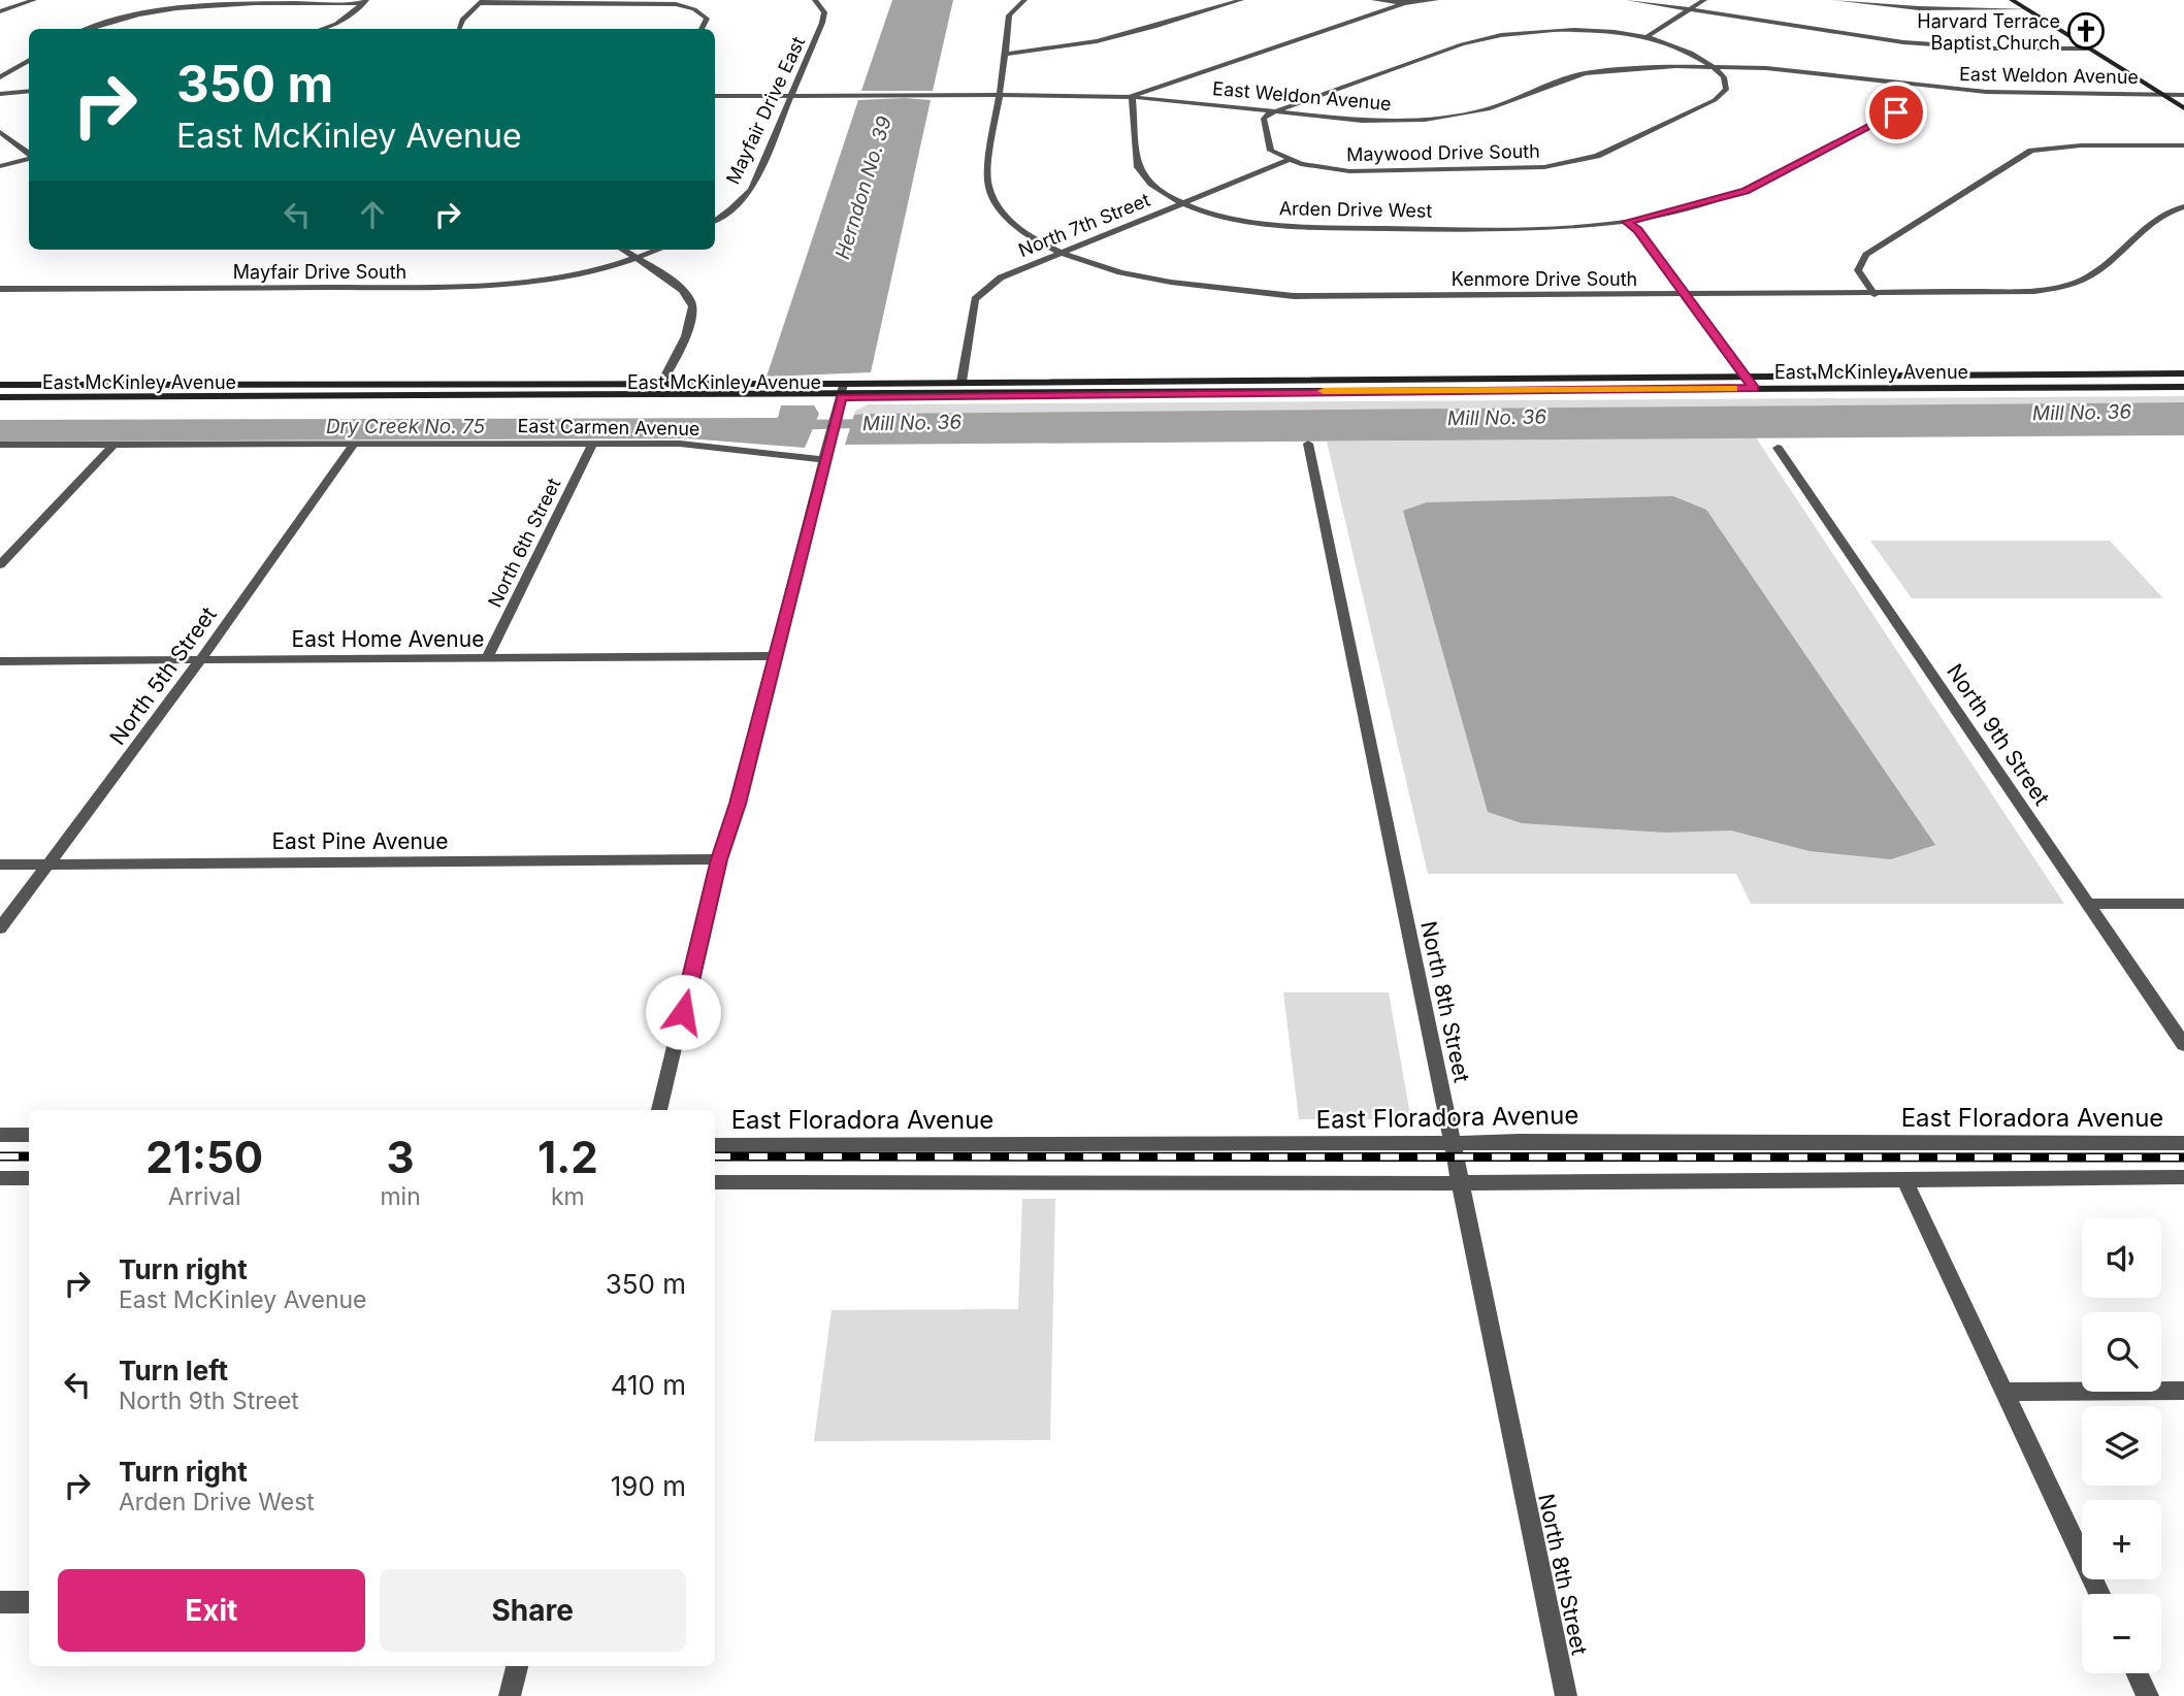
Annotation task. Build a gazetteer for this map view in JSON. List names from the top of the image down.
{
  "streets": {
    "main road": ["East McKinley Avenue"],
    "street": [
      "East Weldon Avenue",
      "Mayfair Drive East",
      "Maywood Drive South",
      "Arden Drive West",
      "North 7th Street",
      "Mayfair Drive South",
      "Kenmore Drive South",
      "East Carmen Avenue",
      "North 6th Street",
      "East Home Avenue",
      "North 5th Street",
      "North 9th Street",
      "East Pine Avenue",
      "North 8th Street",
      "East Floradora Avenue"
    ]
  },
  "crossings": [
    ["East Weldon Avenue", "Mayfair Drive East"],
    ["East Weldon Avenue", "Maywood Drive South"],
    ["East Weldon Avenue", "Arden Drive West"],
    ["East Weldon Avenue", "Kenmore Drive South"],
    ["Maywood Drive South", "North 7th Street"],
    ["Arden Drive West", "North 7th Street"],
    ["North 7th Street", "Kenmore Drive South"],
    ["North 7th Street", "East McKinley Avenue"],
    ["East Carmen Avenue", "North 6th Street"],
    ["East Carmen Avenue", "North 5th Street"],
    ["North 6th Street", "East Home Avenue"],
    ["East Home Avenue", "North 5th Street"],
    ["North 5th Street", "East Pine Avenue"],
    ["North 8th Street", "East Floradora Avenue"]
  ],
  "water": ["Herndon No. 39", "Mill No. 36", "Dry Creek No. 75"],
  "places": {
    "church": ["Harvard Terrace Baptist Church"]
  },
  "page": {
    "turn": ["350 m", "East McKinley Avenue"],
    "eta": [
      "21:50",
      "Arrival",
      "3",
      "min",
      "1.2",
      "km"
    ],
    "map_buttons": ["+", "−"],
    "list": [
      {
        "name": "Turn right",
        "note": "East McKinley Avenue",
        "value": "350 m"
      },
      {
        "name": "Turn left",
        "note": "North 9th Street",
        "value": "410 m"
      },
      {
        "name": "Turn right",
        "note": "Arden Drive West",
        "value": "190 m"
      }
    ],
    "buttons": ["Exit", "Share"]
  }
}
